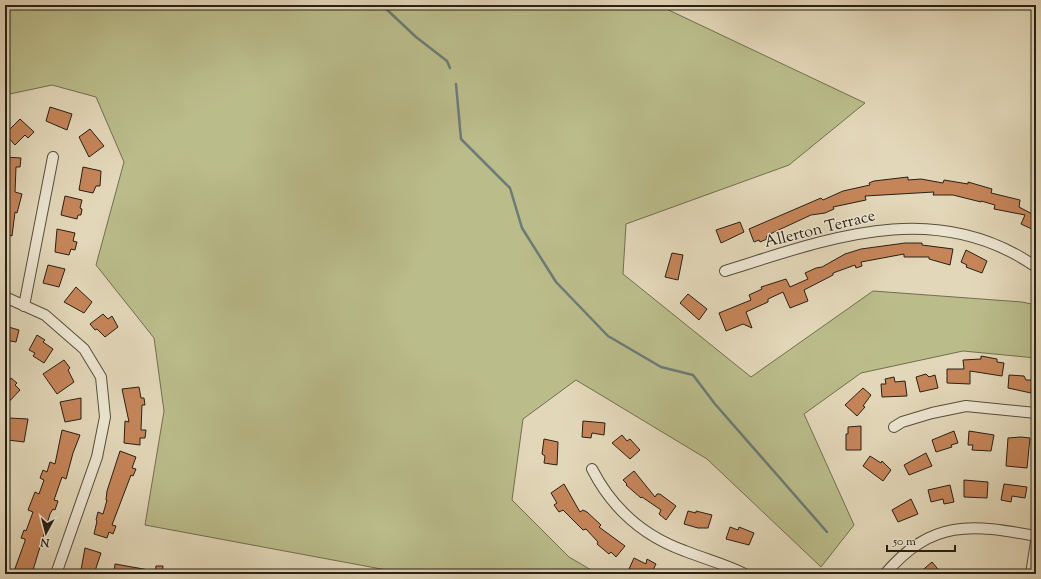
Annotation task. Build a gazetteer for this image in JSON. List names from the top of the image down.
{
  "streets": {
    "street": ["Allerton Terrace"]
  },
  "scale_bar": "50 m",
  "north": "bottom"
}
